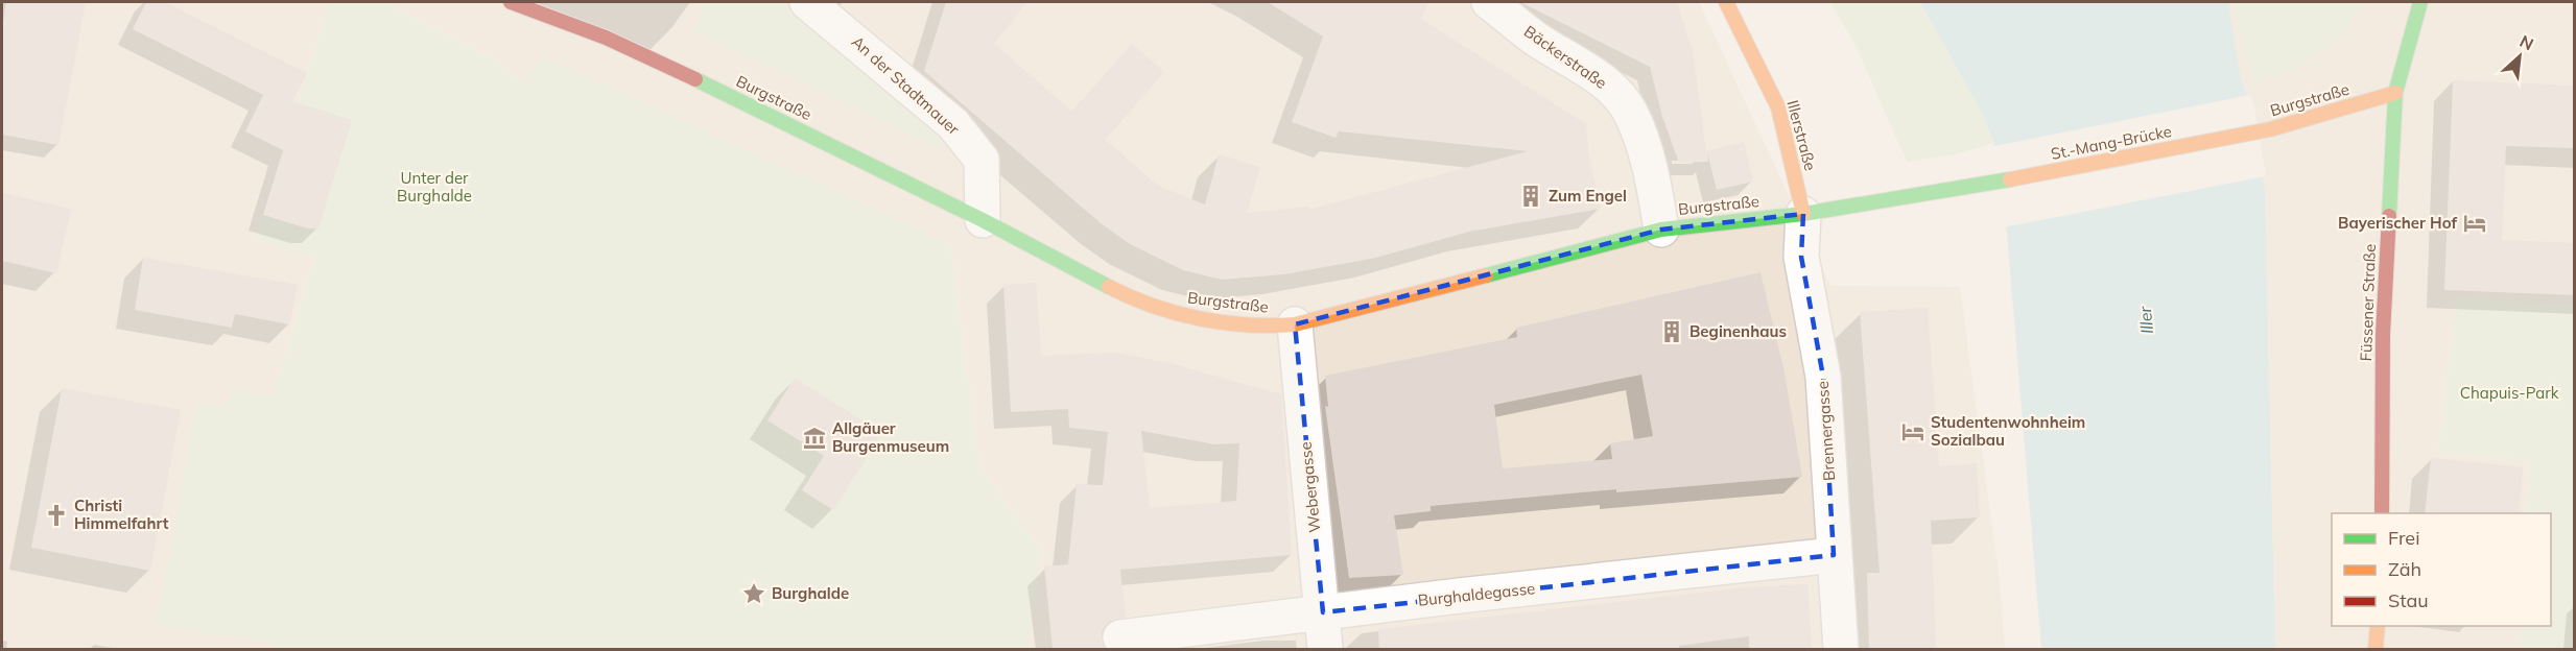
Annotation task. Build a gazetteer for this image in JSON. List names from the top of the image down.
{
  "streets": {
    "street": [
      "Bäckerstraße",
      "An der Stadtmauer",
      "Burgstraße",
      "Illerstraße",
      "St.-Mang-Brücke",
      "Füssener Straße",
      "Brennergasse",
      "Webergasse",
      "Burghaldegasse"
    ]
  },
  "crossings": [
    ["Bäckerstraße", "Burgstraße"],
    ["An der Stadtmauer", "Burgstraße"],
    ["Burgstraße", "Illerstraße"],
    ["Burgstraße", "St.-Mang-Brücke"],
    ["Burgstraße", "Füssener Straße"],
    ["Burgstraße", "Brennergasse"],
    ["Burgstraße", "Webergasse"],
    ["Illerstraße", "Brennergasse"],
    ["Brennergasse", "Burghaldegasse"],
    ["Webergasse", "Burghaldegasse"]
  ],
  "water": ["Iller"],
  "parks": ["Unter der Burghalde", "Chapuis-Park"],
  "places": {
    "building": ["Zum Engel", "Beginenhaus"],
    "hotel": ["Bayerischer Hof", "Studentenwohnheim Sozialbau"],
    "museum": ["Allgäuer Burgenmuseum"],
    "church": ["Christi Himmelfahrt"],
    "place": ["Burghalde"]
  },
  "legend": ["Frei", "Zäh", "Stau"],
  "north": "top right"
}
